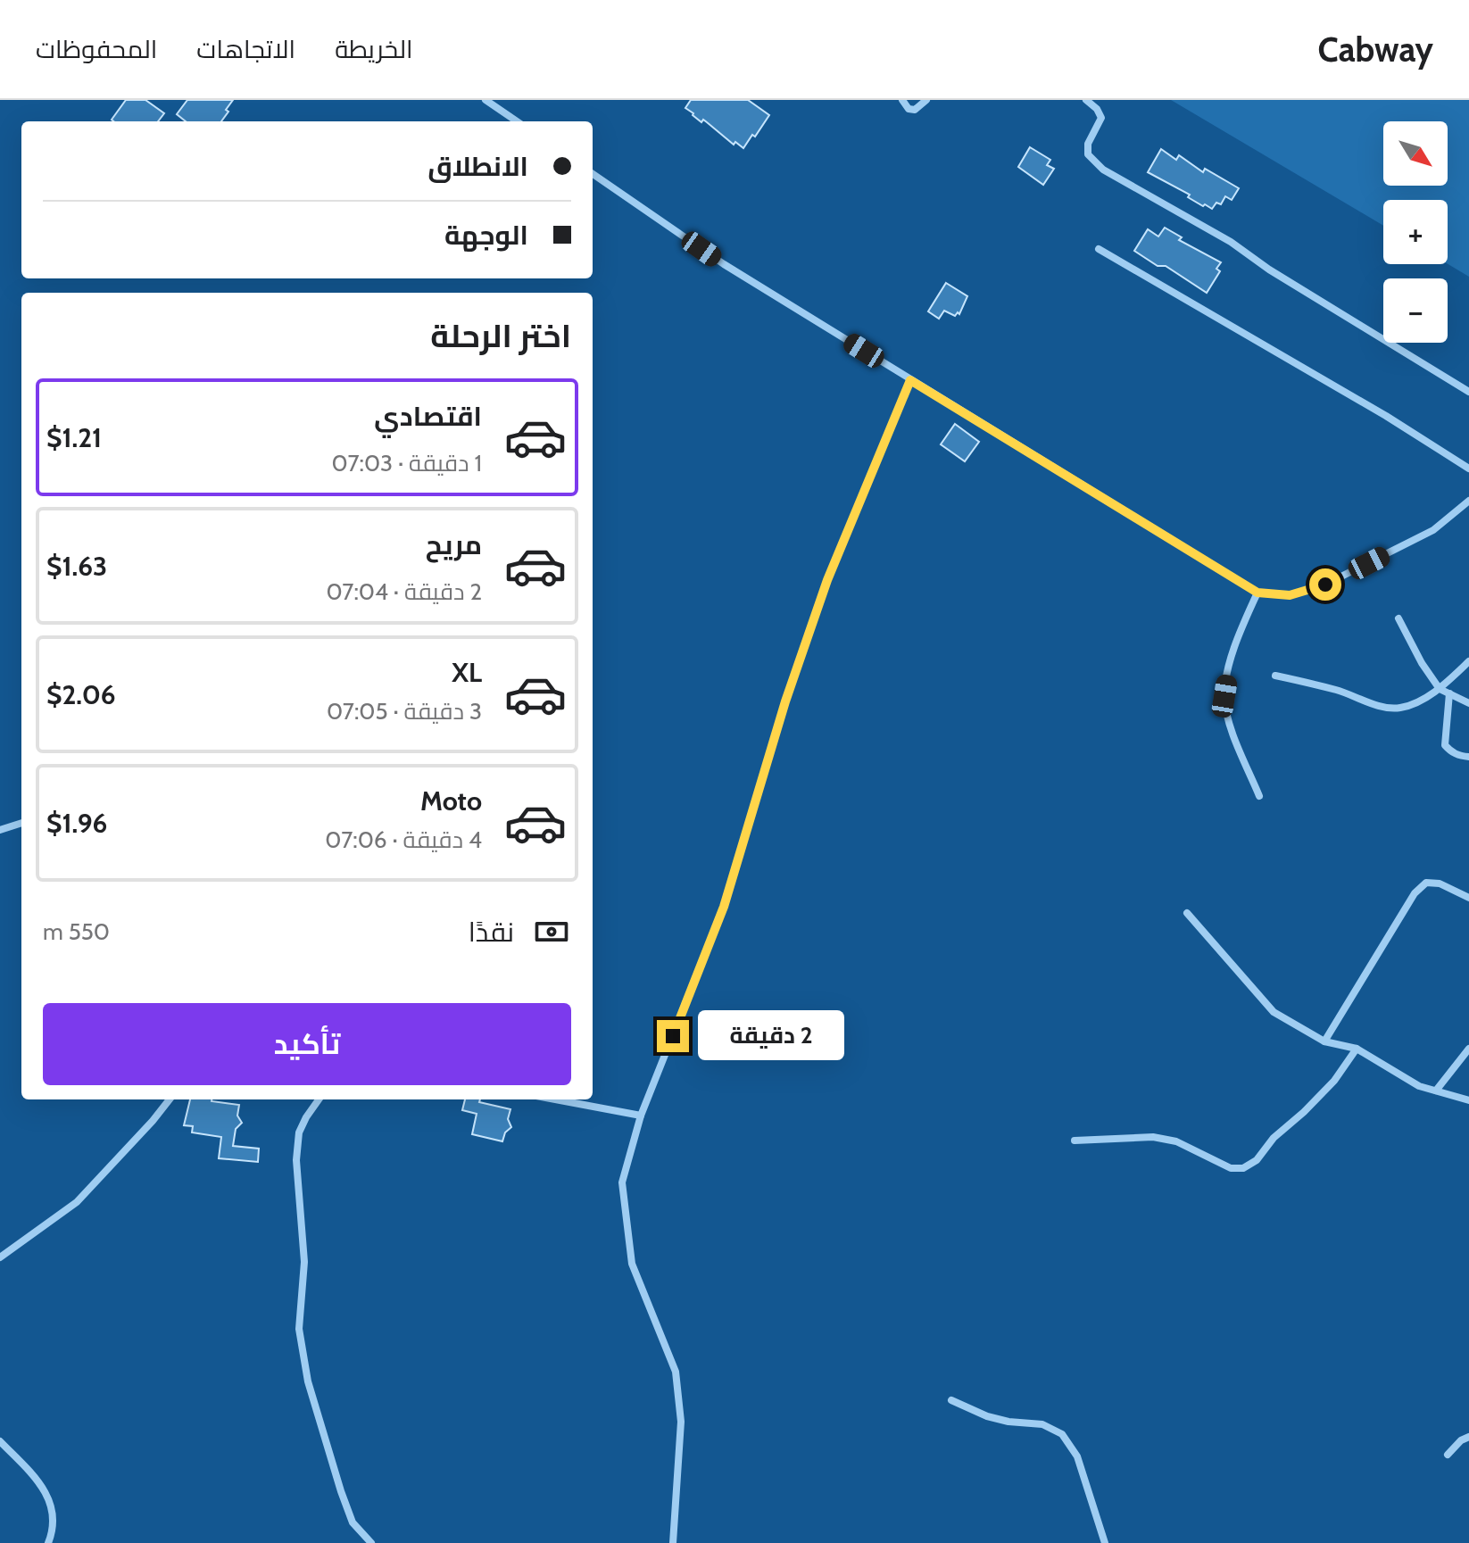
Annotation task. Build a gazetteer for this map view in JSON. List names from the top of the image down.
{
  "north": "bottom right",
  "page": {
    "header": "Cabway",
    "nav": ["الخريطة", "الاتجاهات", "المحفوظات"],
    "map_buttons": ["+", "−"],
    "banner": ["الانطلاق", "الوجهة"],
    "heading": "اختر الرحلة",
    "list": [
      {
        "name": "اقتصادي",
        "note": "1 دقيقة · 07:03",
        "value": "$1.21"
      },
      {
        "name": "مريح",
        "note": "2 دقيقة · 07:04",
        "value": "$1.63"
      },
      {
        "name": "XL",
        "note": "3 دقيقة · 07:05",
        "value": "$2.06"
      },
      {
        "name": "Moto",
        "note": "4 دقيقة · 07:06",
        "value": "$1.96"
      }
    ],
    "pay": ["نقدًا", "550 m"],
    "buttons": "تأكيد",
    "bubble": "2 دقيقة"
  }
}
